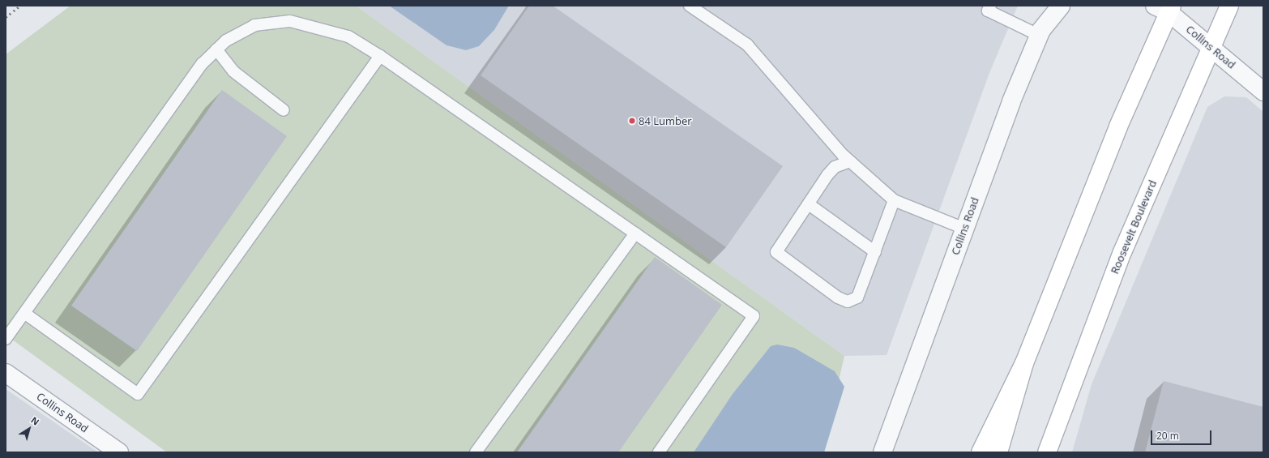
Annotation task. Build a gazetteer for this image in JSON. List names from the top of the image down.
{
  "streets": {
    "highway": ["Roosevelt Boulevard"],
    "street": ["Collins Road"]
  },
  "crossings": [
    ["Collins Road", "Roosevelt Boulevard"]
  ],
  "places": ["84 Lumber"],
  "scale_bar": "20 m",
  "north": "top right"
}
